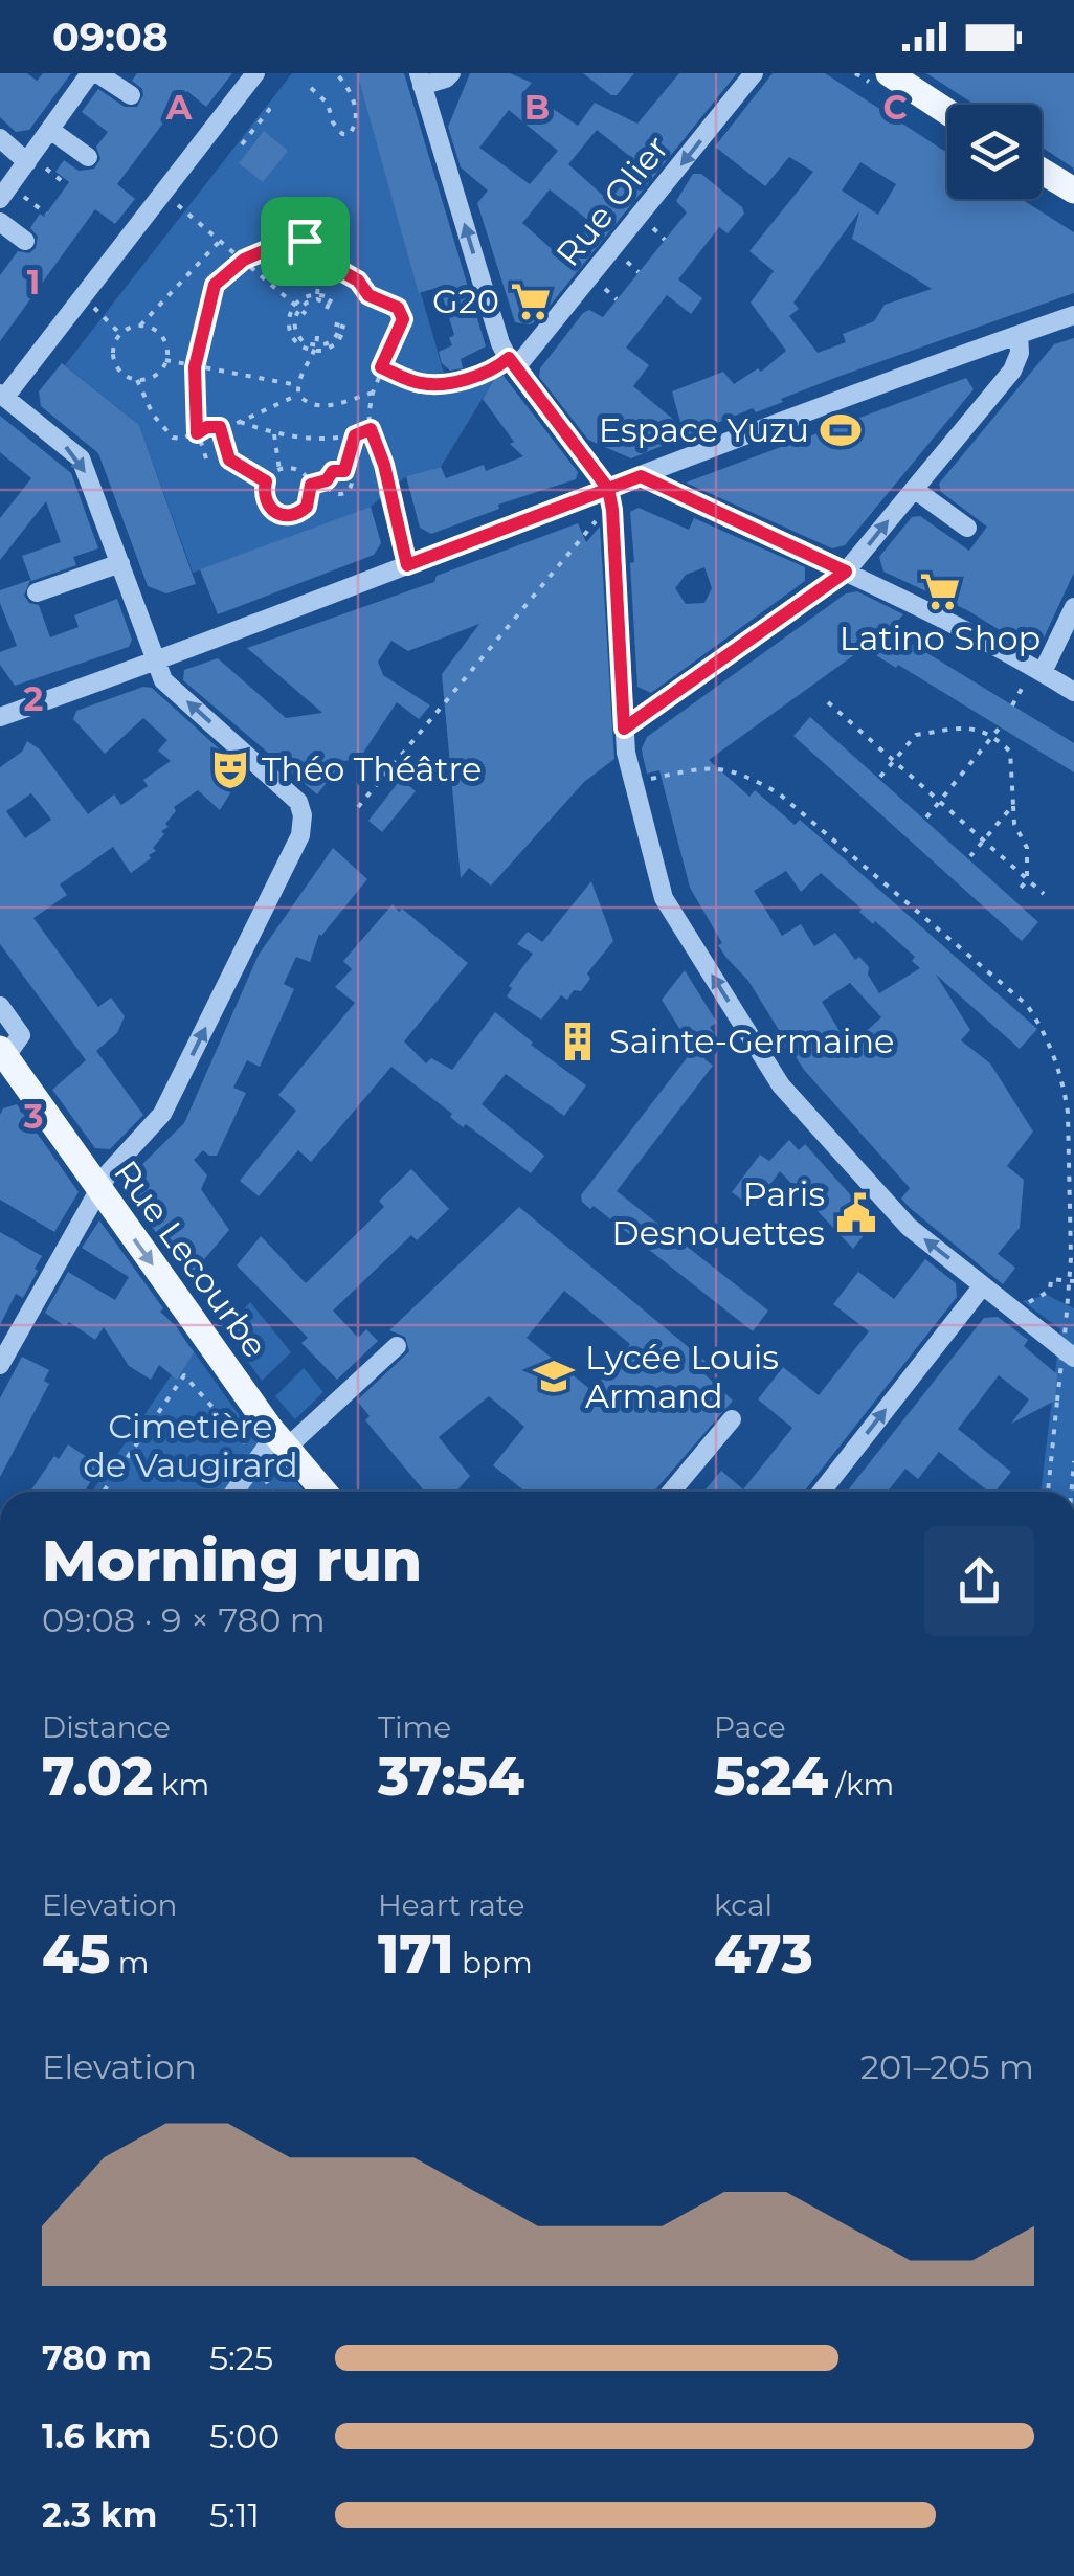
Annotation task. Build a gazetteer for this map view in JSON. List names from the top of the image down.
{
  "streets": {
    "main road": ["Rue Lecourbe"],
    "street": ["Rue Olier"]
  },
  "one_way": ["Rue Olier", "Rue Lecourbe"],
  "parks": ["Cimetière de Vaugirard"],
  "places": {
    "supermarket": ["G20", "Latino Shop"],
    "sports": ["Espace Yuzu"],
    "theatre": ["Théo Théâtre"],
    "building": ["Sainte-Germaine"],
    "public building": ["Paris Desnouettes"],
    "school or university": ["Lycée Louis Armand"]
  },
  "page": {
    "status": "09:08",
    "heading": ["Morning run", "09:08 · 9 × 780 m"],
    "stats": [
      ["Distance", "7.02 km"],
      ["Time", "37:54"],
      ["Pace", "5:24 /km"],
      ["Elevation", "45 m"],
      ["Heart rate", "171 bpm"],
      ["kcal", "473"]
    ],
    "chart": ["Elevation", "201–205 m"],
    "list": [
      {
        "name": "780 m",
        "note": "5:25"
      },
      {
        "name": "1.6 km",
        "note": "5:00"
      },
      {
        "name": "2.3 km",
        "note": "5:11"
      }
    ]
  },
  "grid": {
    "columns": ["A", "B", "C"],
    "rows": ["1", "2", "3"]
  }
}
